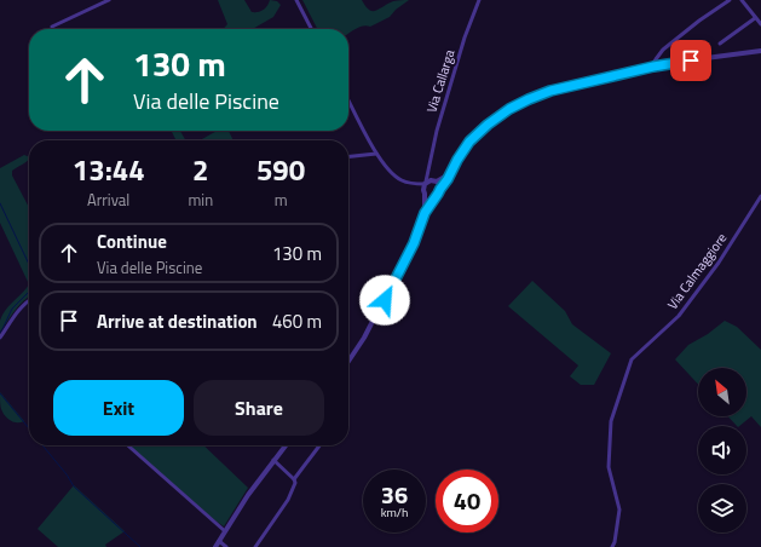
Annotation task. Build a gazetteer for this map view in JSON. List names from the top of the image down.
{
  "streets": {
    "street": ["Via Callarga", "Via Calmaggiore"]
  },
  "north": "top left",
  "page": {
    "turn": ["130 m", "Via delle Piscine"],
    "eta": [
      "13:44",
      "Arrival",
      "2",
      "min",
      "590",
      "m"
    ],
    "list": [
      {
        "name": "Continue",
        "note": "Via delle Piscine",
        "value": "130 m"
      },
      {
        "name": "Arrive at destination",
        "value": "460 m"
      }
    ],
    "buttons": ["Exit", "Share"],
    "speed": "36 km/h",
    "limit": "40"
  }
}
